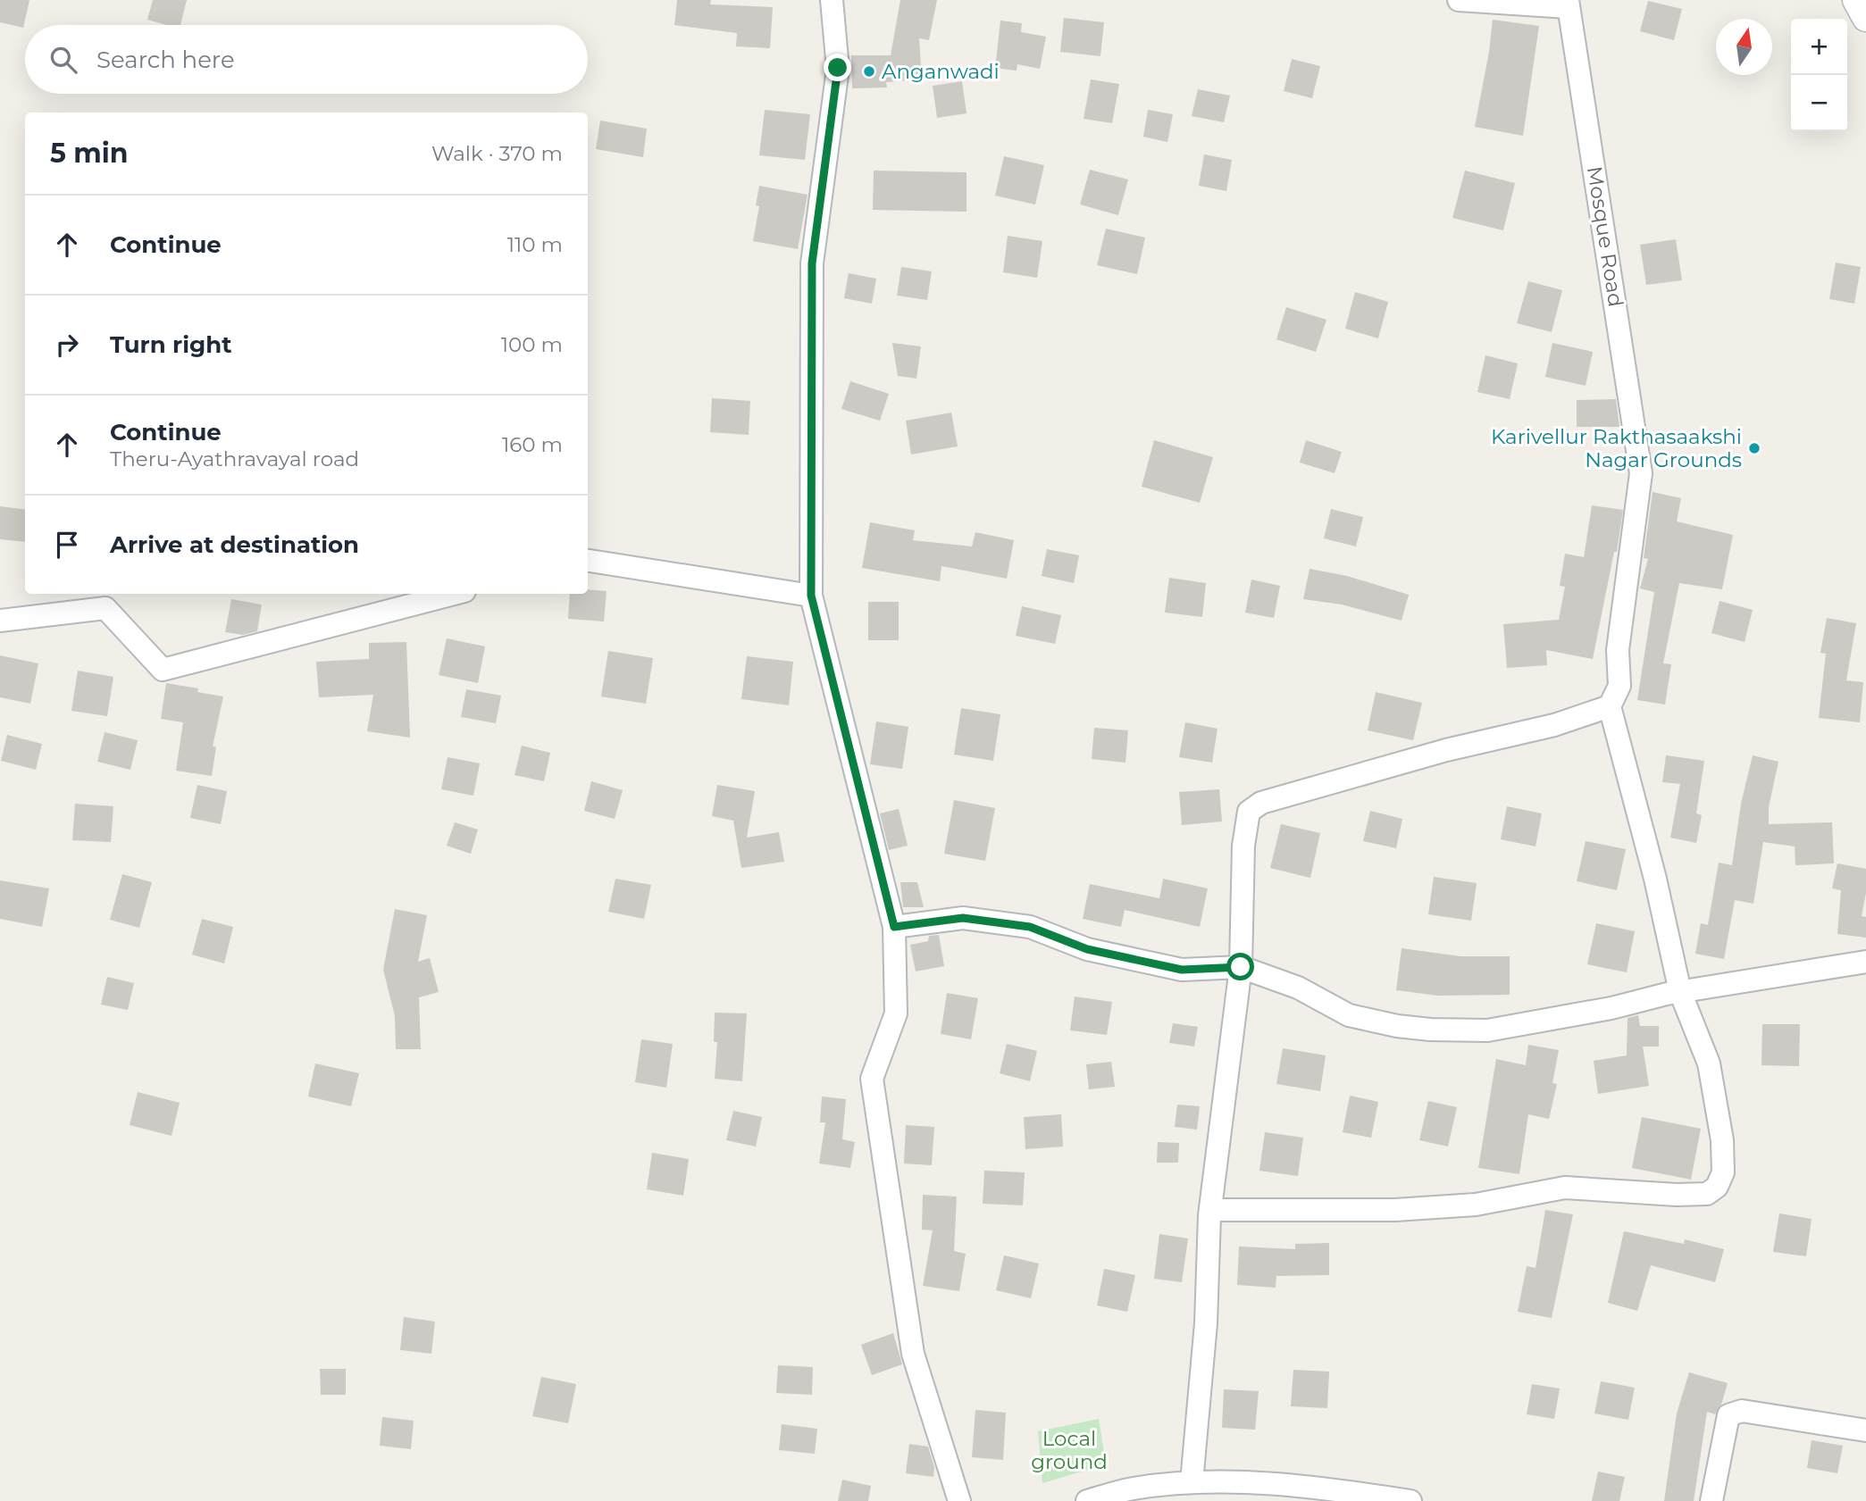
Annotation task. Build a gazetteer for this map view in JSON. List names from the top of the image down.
{
  "streets": {
    "street": ["Mosque Road"]
  },
  "parks": ["Local ground"],
  "places": ["Anganwadi", "Karivellur Rakthasaakshi Nagar Grounds"],
  "north": "top",
  "page": {
    "map_buttons": ["+", "−"],
    "search": "Search here",
    "heading": ["5 min", "Walk · 370 m"],
    "list": [
      ["Continue", "110 m"],
      ["Turn right", "100 m"],
      ["Continue", "Theru-Ayathravayal road", "160 m"],
      "Arrive at destination"
    ]
  }
}
